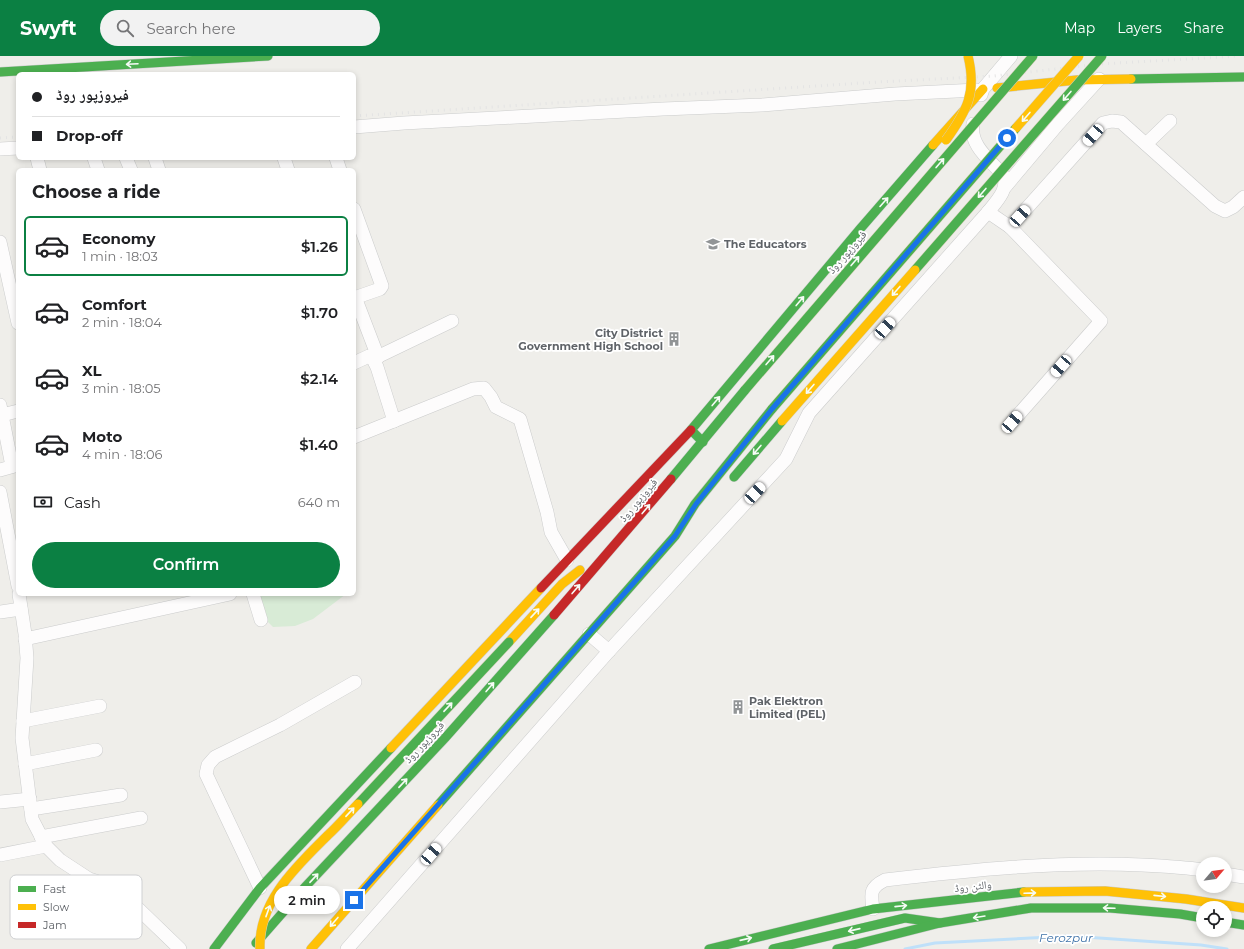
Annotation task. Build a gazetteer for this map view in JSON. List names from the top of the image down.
{
  "streets": {
    "main road": ["فیروزپور روڈ", "والٹن روڈ"]
  },
  "water": ["Ferozpur"],
  "places": {
    "school or university": ["The Educators"],
    "building": ["City District Government High School", "Pak Elektron Limited (PEL)"]
  },
  "legend": ["Fast", "Slow", "Jam"],
  "north": "top right",
  "page": {
    "header": "Swyft",
    "search": "Search here",
    "nav": ["Map", "Layers", "Share"],
    "banner": ["فیروزپور روڈ", "Drop-off"],
    "heading": "Choose a ride",
    "list": [
      {
        "name": "Economy",
        "note": "1 min · 18:03",
        "value": "$1.26"
      },
      {
        "name": "Comfort",
        "note": "2 min · 18:04",
        "value": "$1.70"
      },
      {
        "name": "XL",
        "note": "3 min · 18:05",
        "value": "$2.14"
      },
      {
        "name": "Moto",
        "note": "4 min · 18:06",
        "value": "$1.40"
      }
    ],
    "pay": ["Cash", "640 m"],
    "buttons": "Confirm",
    "bubble": "2 min"
  }
}
